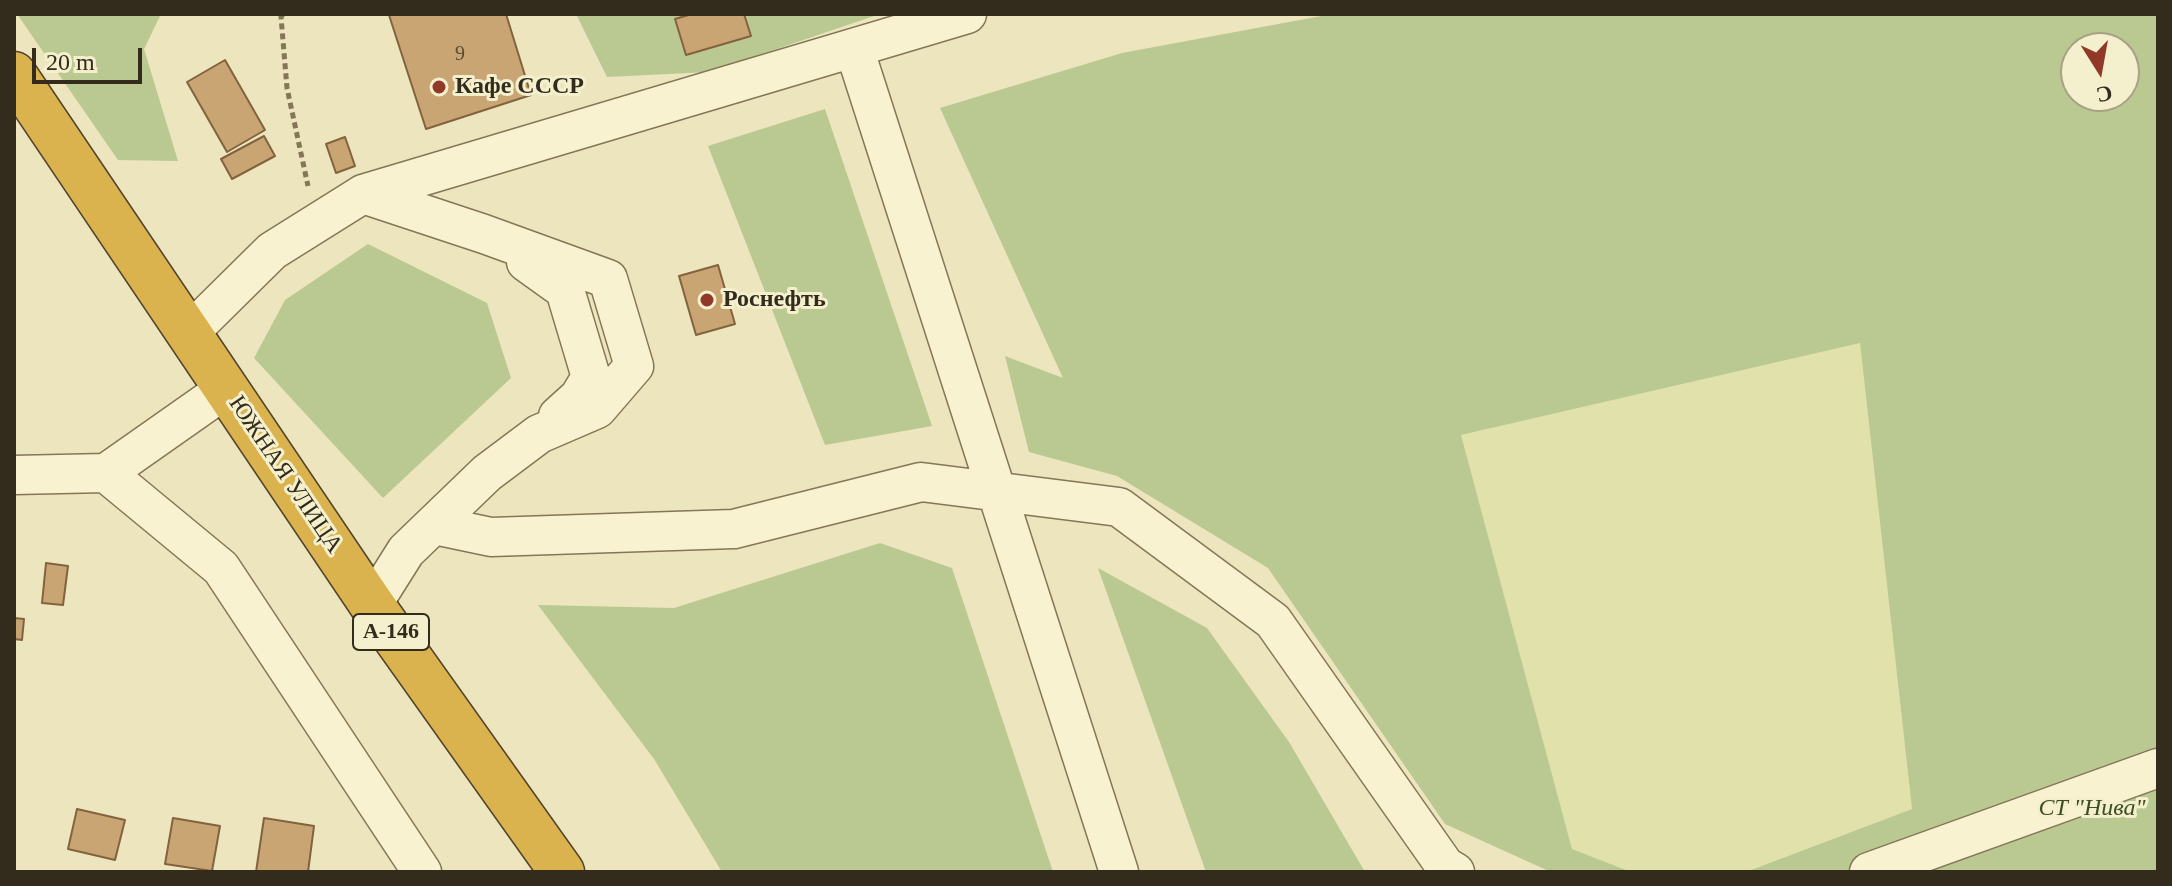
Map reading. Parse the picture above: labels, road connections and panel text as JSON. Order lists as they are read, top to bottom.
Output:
{
  "streets": {
    "highway": ["ЮЖНАЯ УЛИЦА", "А-146"]
  },
  "parks": ["СТ \"Нива\""],
  "places": ["Кафе СССР", "Роснефть"],
  "house_numbers": ["9"],
  "scale_bar": "20 m",
  "north": "bottom"
}
